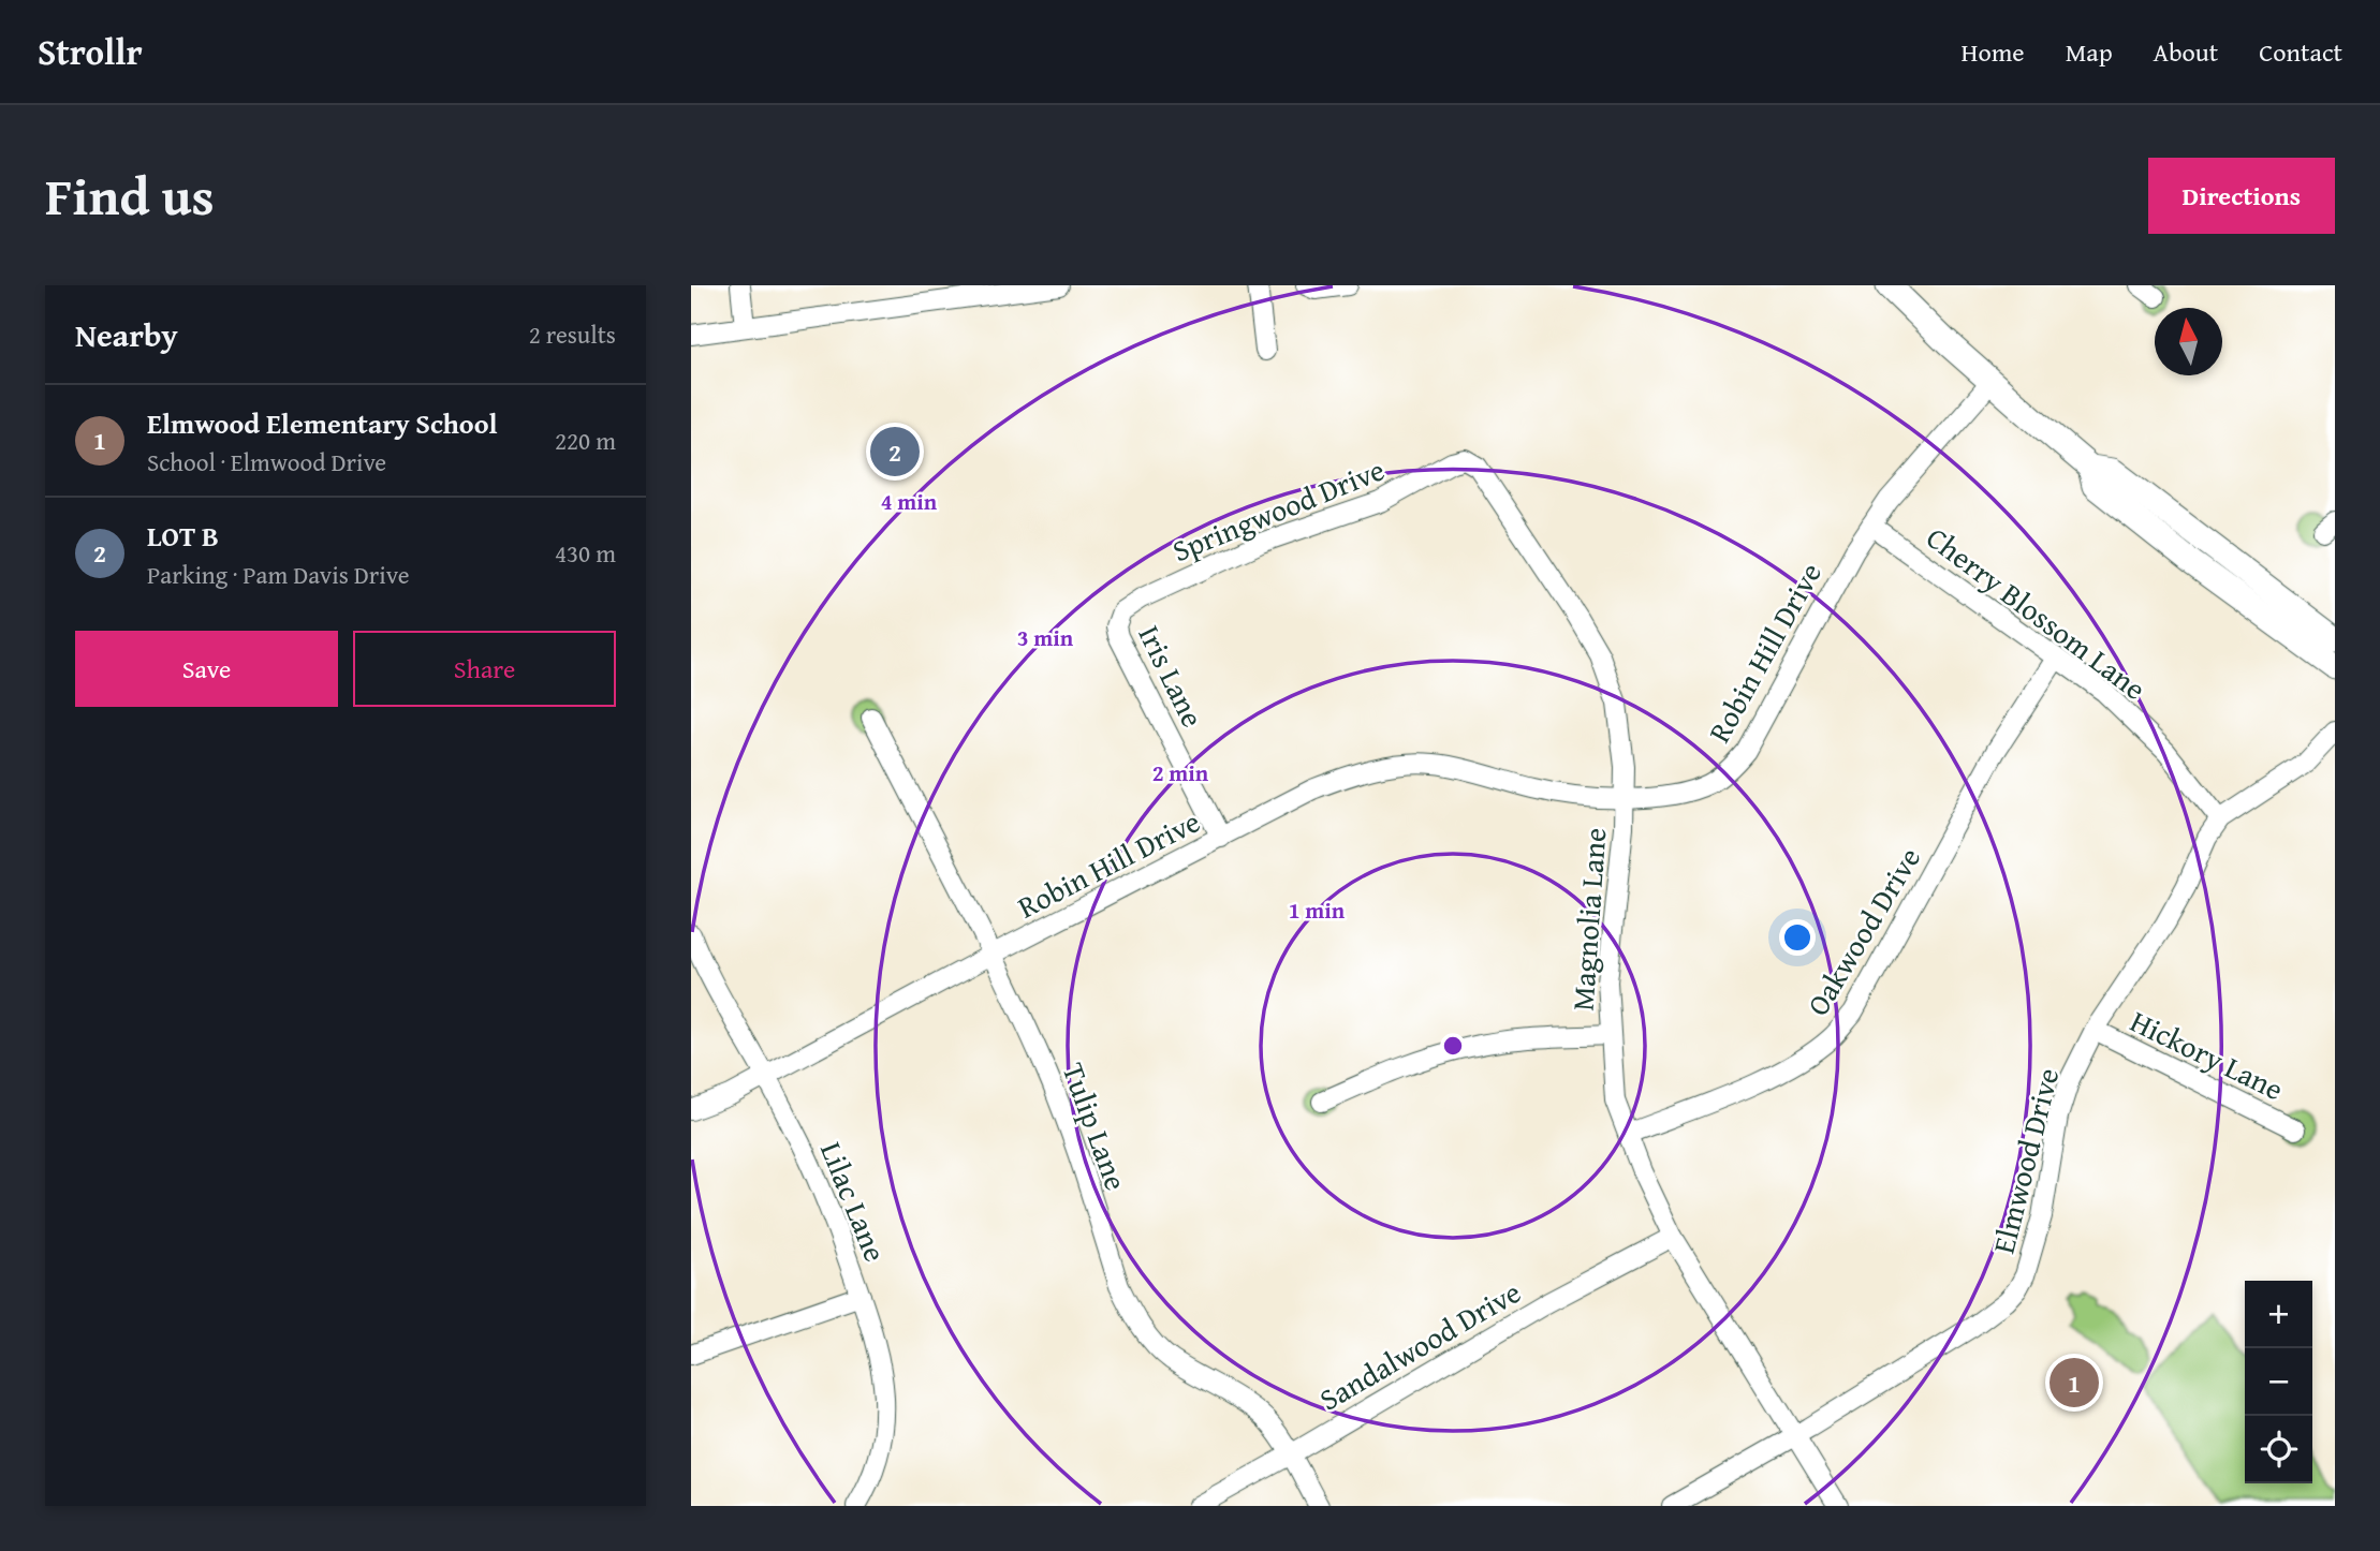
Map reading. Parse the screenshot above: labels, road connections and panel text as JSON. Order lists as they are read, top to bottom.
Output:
{
  "streets": {
    "street": [
      "Springwood Drive",
      "Cherry Blossom Lane",
      "Robin Hill Drive",
      "Iris Lane",
      "Magnolia Lane",
      "Oakwood Drive",
      "Hickory Lane",
      "Tulip Lane",
      "Elmwood Drive",
      "Lilac Lane",
      "Sandalwood Drive"
    ]
  },
  "crossings": [
    ["Springwood Drive", "Iris Lane"],
    ["Springwood Drive", "Magnolia Lane"],
    ["Cherry Blossom Lane", "Robin Hill Drive"],
    ["Cherry Blossom Lane", "Oakwood Drive"],
    ["Cherry Blossom Lane", "Elmwood Drive"],
    ["Robin Hill Drive", "Iris Lane"],
    ["Robin Hill Drive", "Magnolia Lane"],
    ["Robin Hill Drive", "Tulip Lane"],
    ["Robin Hill Drive", "Lilac Lane"],
    ["Magnolia Lane", "Oakwood Drive"],
    ["Magnolia Lane", "Elmwood Drive"],
    ["Magnolia Lane", "Sandalwood Drive"],
    ["Hickory Lane", "Elmwood Drive"],
    ["Tulip Lane", "Sandalwood Drive"]
  ],
  "north": "top",
  "page": {
    "header": "Strollr",
    "nav": [
      "Home",
      "Map",
      "About",
      "Contact"
    ],
    "title": "Find us",
    "buttons": [
      "Directions",
      ["Save", "Share"]
    ],
    "heading": ["Nearby", "2 results"],
    "list": [
      {
        "mark": "1",
        "name": "Elmwood Elementary School",
        "note": "School · Elmwood Drive",
        "value": "220 m"
      },
      {
        "mark": "2",
        "name": "LOT B",
        "note": "Parking · Pam Davis Drive",
        "value": "430 m"
      }
    ],
    "pins": ["2", "1"],
    "map_buttons": ["+", "−"]
  },
  "rings": [
    "4 min",
    "3 min",
    "2 min",
    "1 min"
  ]
}
